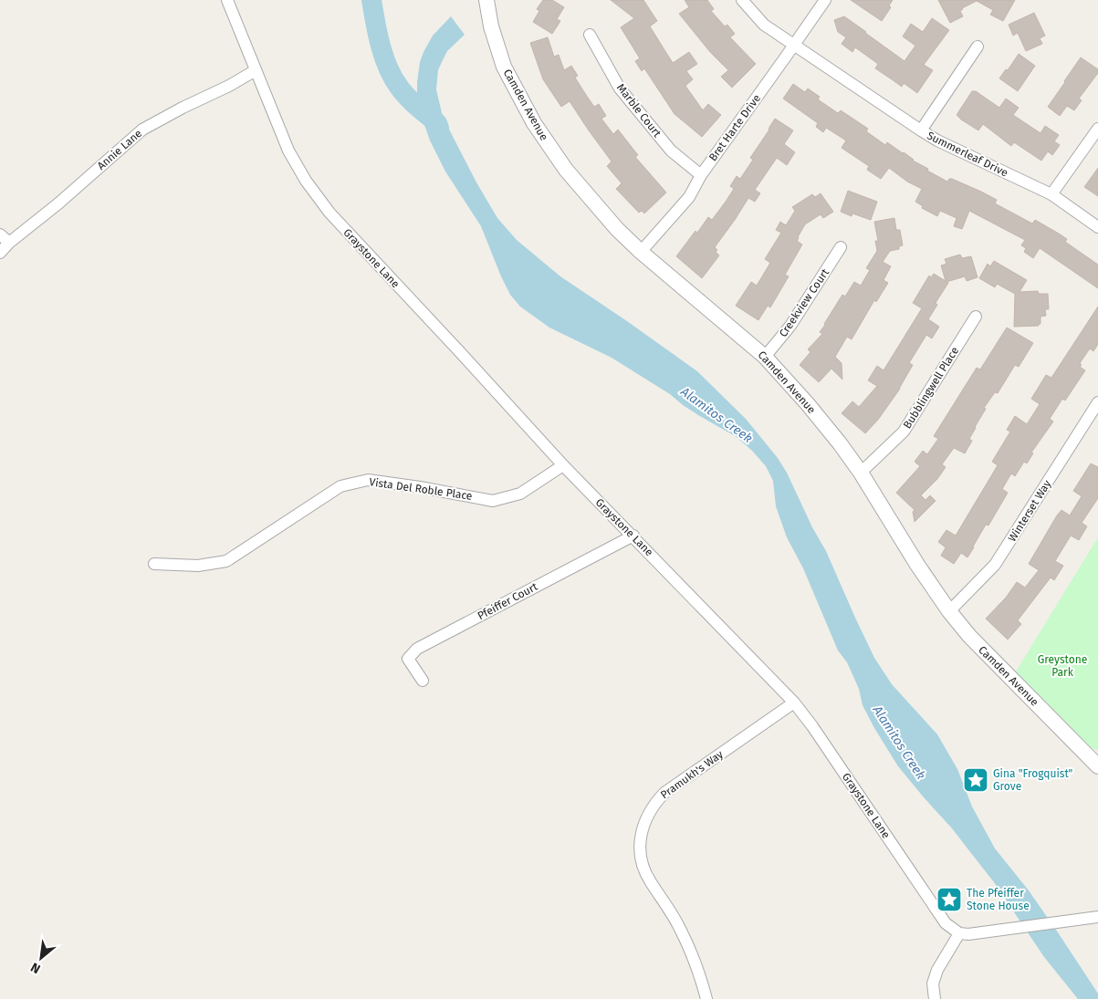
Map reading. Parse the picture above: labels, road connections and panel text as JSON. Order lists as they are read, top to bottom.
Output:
{
  "streets": {
    "street": [
      "Camden Avenue",
      "Marble Court",
      "Bret Harte Drive",
      "Annie Lane",
      "Summerleaf Drive",
      "Graystone Lane",
      "Creekview Court",
      "Bubblingwell Place",
      "Vista Del Roble Place",
      "Winterset Way",
      "Pfeiffer Court",
      "Pramukh's Way"
    ]
  },
  "crossings": [
    ["Camden Avenue", "Bret Harte Drive"],
    ["Camden Avenue", "Creekview Court"],
    ["Camden Avenue", "Bubblingwell Place"],
    ["Camden Avenue", "Winterset Way"],
    ["Marble Court", "Bret Harte Drive"],
    ["Bret Harte Drive", "Summerleaf Drive"],
    ["Annie Lane", "Graystone Lane"],
    ["Graystone Lane", "Vista Del Roble Place"],
    ["Graystone Lane", "Pfeiffer Court"],
    ["Graystone Lane", "Pramukh's Way"]
  ],
  "water": ["Alamitos Creek"],
  "parks": ["Greystone Park"],
  "places": {
    "place": ["Gina \"Frogquist\" Grove", "The Pfeiffer Stone House"]
  },
  "north": "bottom left"
}
